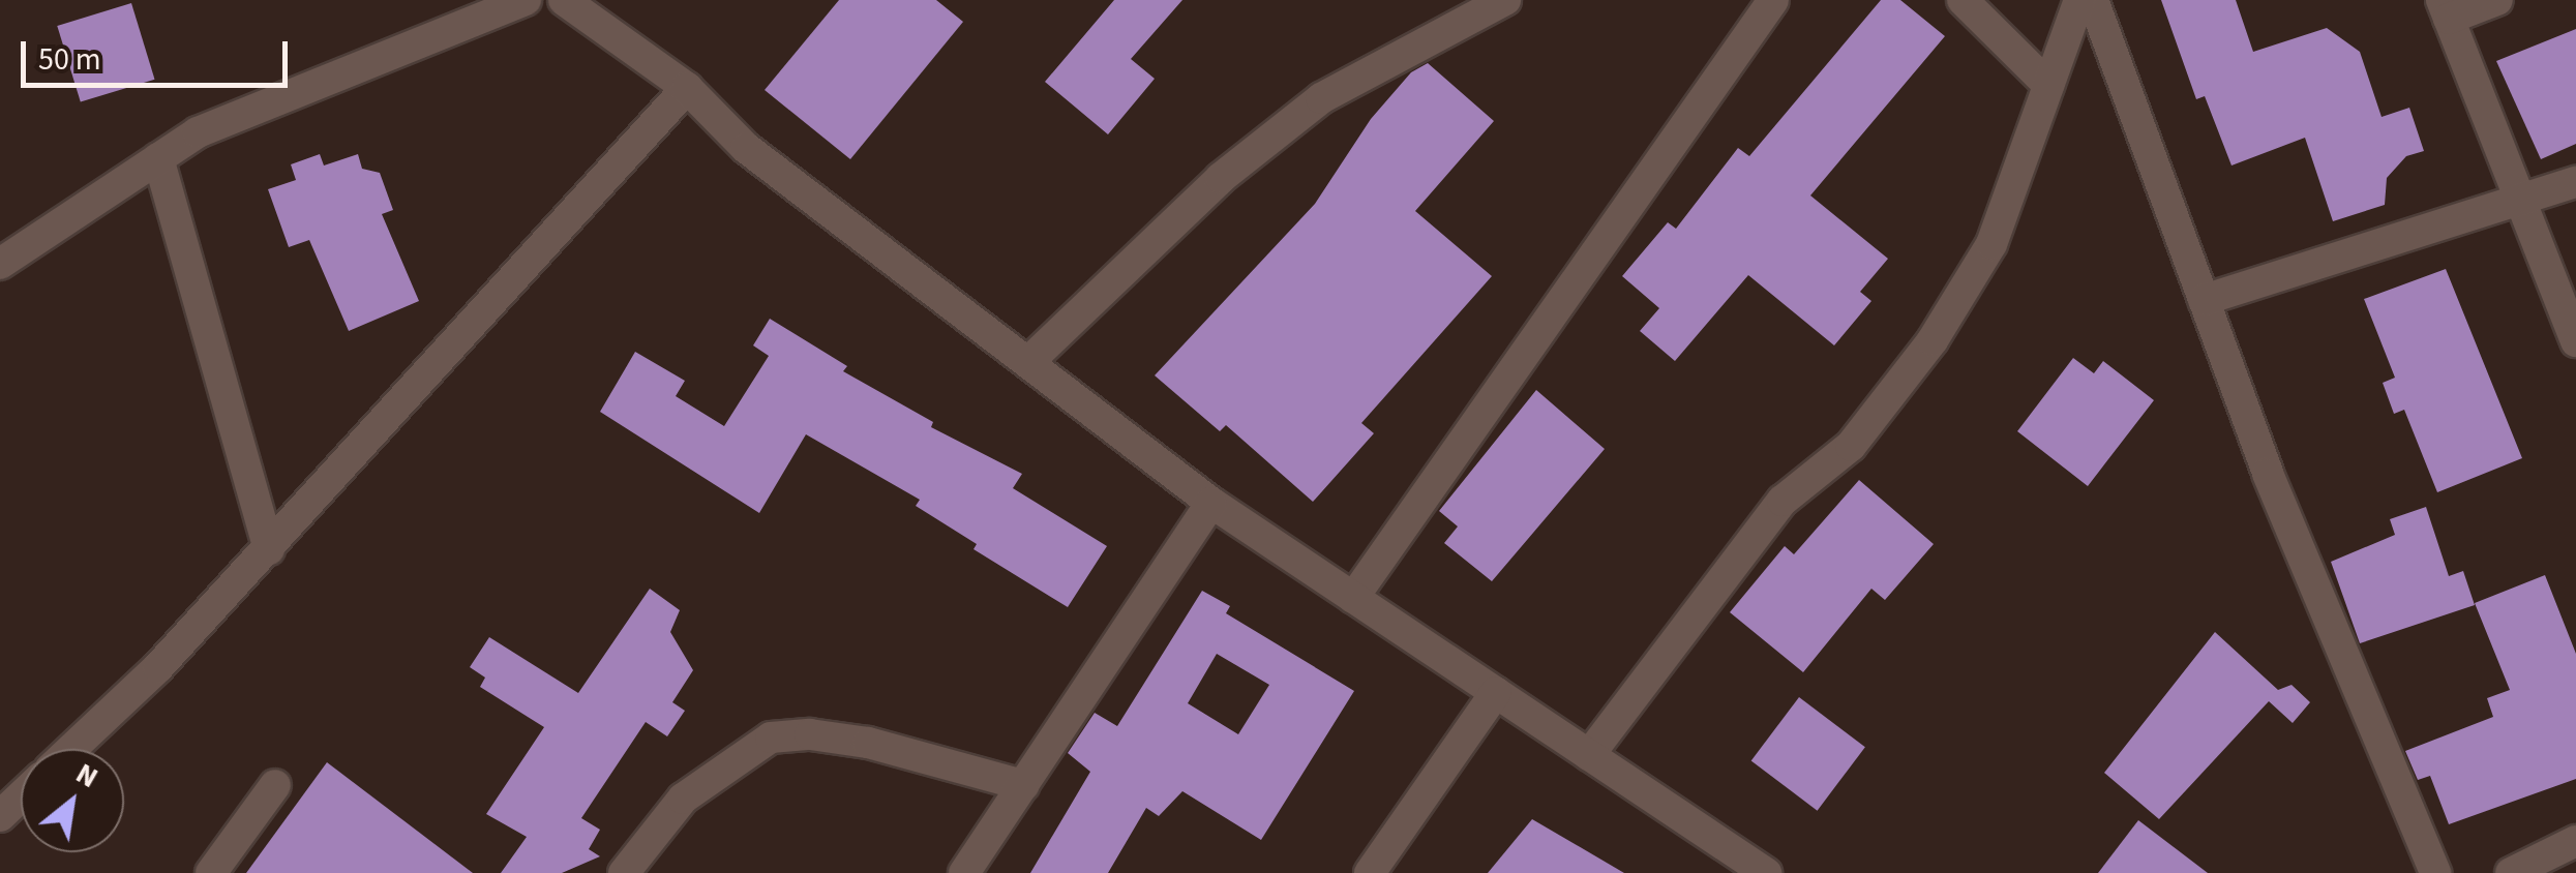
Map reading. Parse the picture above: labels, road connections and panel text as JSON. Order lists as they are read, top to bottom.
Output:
{
  "scale_bar": "50 m",
  "north": "top right"
}
